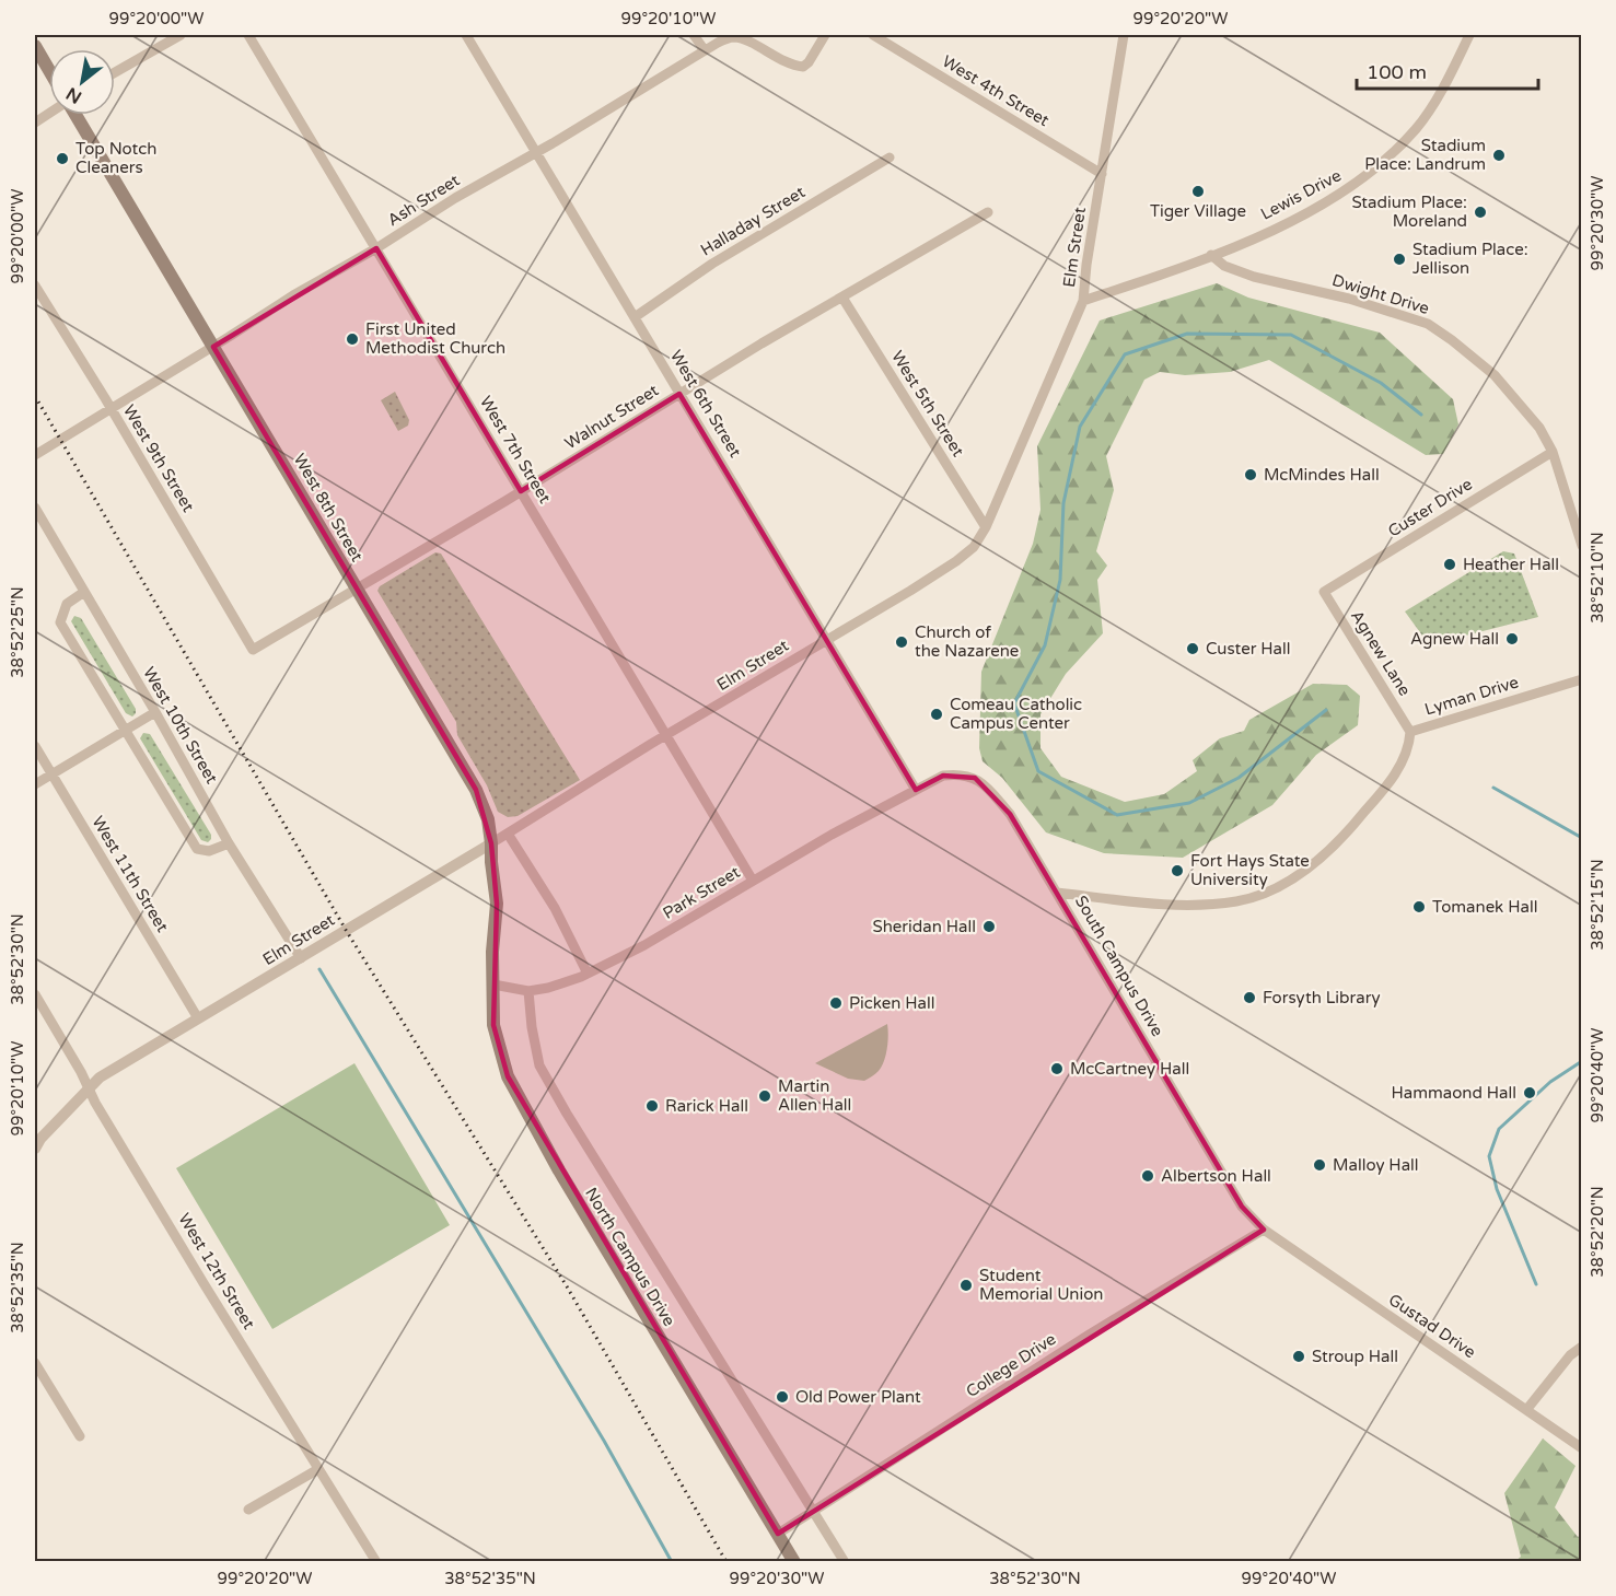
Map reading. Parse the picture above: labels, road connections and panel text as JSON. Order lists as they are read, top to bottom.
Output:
{
  "streets": {
    "main road": ["West 8th Street", "North Campus Drive"],
    "street": [
      "West 4th Street",
      "Lewis Drive",
      "Ash Street",
      "Halladay Street",
      "Elm Street",
      "Dwight Drive",
      "West 6th Street",
      "West 5th Street",
      "Walnut Street",
      "West 7th Street",
      "West 9th Street",
      "Custer Drive",
      "Agnew Lane",
      "Lyman Drive",
      "West 10th Street",
      "West 11th Street",
      "Park Street",
      "South Campus Drive",
      "West 12th Street",
      "Gustad Drive",
      "College Drive"
    ]
  },
  "crossings": [
    ["West 4th Street", "Elm Street"],
    ["Lewis Drive", "Elm Street"],
    ["Lewis Drive", "Dwight Drive"],
    ["Ash Street", "West 6th Street"],
    ["Ash Street", "West 7th Street"],
    ["Ash Street", "West 9th Street"],
    ["Ash Street", "West 8th Street"],
    ["Halladay Street", "West 6th Street"],
    ["Elm Street", "West 6th Street"],
    ["Elm Street", "West 5th Street"],
    ["Elm Street", "West 7th Street"],
    ["Elm Street", "West 8th Street"],
    ["Elm Street", "West 10th Street"],
    ["Elm Street", "West 11th Street"],
    ["Elm Street", "West 12th Street"],
    ["Dwight Drive", "Custer Drive"],
    ["West 6th Street", "Walnut Street"],
    ["West 6th Street", "Park Street"],
    ["West 6th Street", "South Campus Drive"],
    ["West 5th Street", "Walnut Street"],
    ["Walnut Street", "West 7th Street"],
    ["Walnut Street", "West 9th Street"],
    ["Walnut Street", "West 8th Street"],
    ["West 7th Street", "Park Street"],
    ["West 8th Street", "North Campus Drive"],
    ["Custer Drive", "Agnew Lane"],
    ["Agnew Lane", "Lyman Drive"],
    ["Lyman Drive", "South Campus Drive"],
    ["Park Street", "South Campus Drive"],
    ["Park Street", "North Campus Drive"],
    ["South Campus Drive", "Gustad Drive"],
    ["South Campus Drive", "College Drive"],
    ["North Campus Drive", "College Drive"],
    ["Gustad Drive", "College Drive"]
  ],
  "places": [
    "Stadium Place: Landrum",
    "Top Notch Cleaners",
    "Tiger Village",
    "Stadium Place: Moreland",
    "Stadium Place: Jellison",
    "First United Methodist Church",
    "McMindes Hall",
    "Heather Hall",
    "Agnew Hall",
    "Church of the Nazarene",
    "Custer Hall",
    "Comeau Catholic Campus Center",
    "Fort Hays State University",
    "Tomanek Hall",
    "Sheridan Hall",
    "Forsyth Library",
    "Picken Hall",
    "McCartney Hall",
    "Hammaond Hall",
    "Martin Allen Hall",
    "Rarick Hall",
    "Malloy Hall",
    "Albertson Hall",
    "Student Memorial Union",
    "Stroup Hall",
    "Old Power Plant"
  ],
  "scale_bar": "100 m",
  "north": "bottom left",
  "coordinates": [
    "99°20'00\"W",
    "99°20'10\"W",
    "99°20'20\"W",
    "99°20'30\"W",
    "38°52'10\"N",
    "38°52'25\"N",
    "38°52'15\"N",
    "38°52'30\"N",
    "99°20'40\"W",
    "38°52'20\"N",
    "38°52'35\"N"
  ]
}
